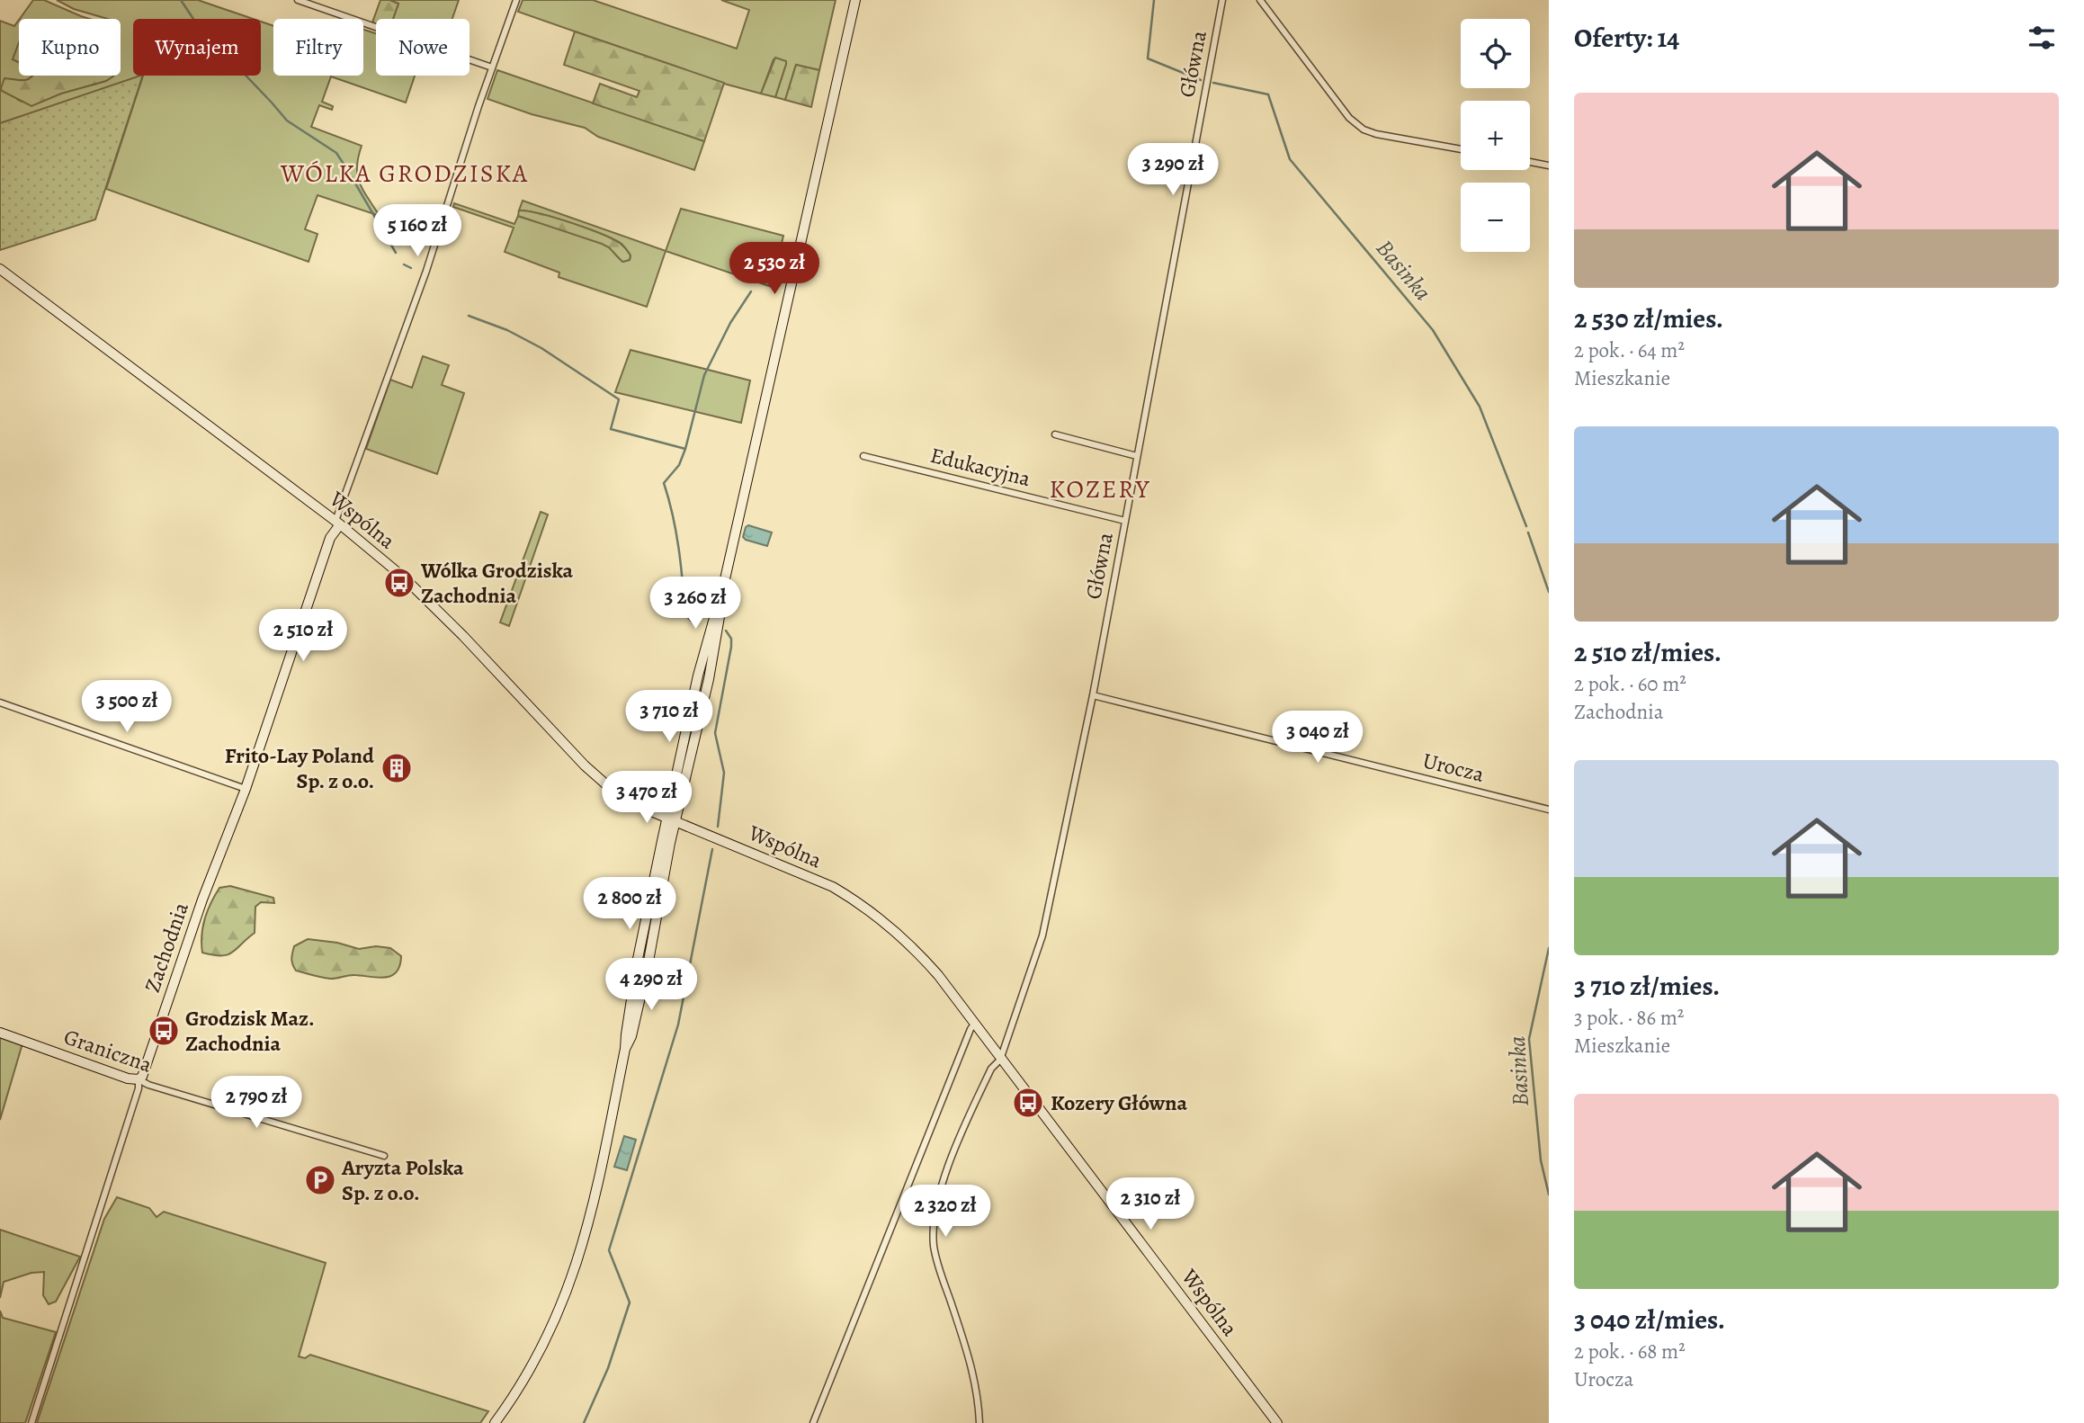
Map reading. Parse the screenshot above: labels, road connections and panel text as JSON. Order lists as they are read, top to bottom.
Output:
{
  "streets": {
    "street": [
      "Główna",
      "Edukacyjna",
      "Wspólna",
      "Urocza",
      "Zachodnia",
      "Graniczna"
    ]
  },
  "crossings": [
    ["Główna", "Edukacyjna"],
    ["Główna", "Wspólna"],
    ["Główna", "Urocza"],
    ["Wspólna", "Zachodnia"],
    ["Zachodnia", "Graniczna"]
  ],
  "districts": ["WÓLKA GRODZISKA", "KOZERY"],
  "water": ["Basinka"],
  "places": {
    "bus stop": ["Wólka Grodziska Zachodnia", "Grodzisk Maz. Zachodnia", "Kozery Główna"],
    "building": ["Frito-Lay Poland Sp. z o.o."],
    "parking": ["Aryzta Polska Sp. z o.o."]
  },
  "page": {
    "heading": "Oferty: 14",
    "map_buttons": ["+", "−"],
    "chip": [
      "Kupno",
      "Wynajem",
      "Filtry",
      "Nowe"
    ],
    "list": [
      {
        "name": "2 530 zł/mies.",
        "note": "2 pok. · 64 m² · Mieszkanie"
      },
      {
        "name": "2 510 zł/mies.",
        "note": "2 pok. · 60 m² · Zachodnia"
      },
      {
        "name": "3 710 zł/mies.",
        "note": "3 pok. · 86 m² · Mieszkanie"
      },
      {
        "name": "3 040 zł/mies.",
        "note": "2 pok. · 68 m² · Urocza"
      }
    ],
    "price": [
      "3 290 zł",
      "5 160 zł",
      "2 530 zł",
      "3 260 zł",
      "2 510 zł",
      "3 500 zł",
      "3 710 zł",
      "3 040 zł",
      "3 470 zł",
      "2 800 zł",
      "4 290 zł",
      "2 790 zł",
      "2 310 zł",
      "2 320 zł"
    ]
  }
}
